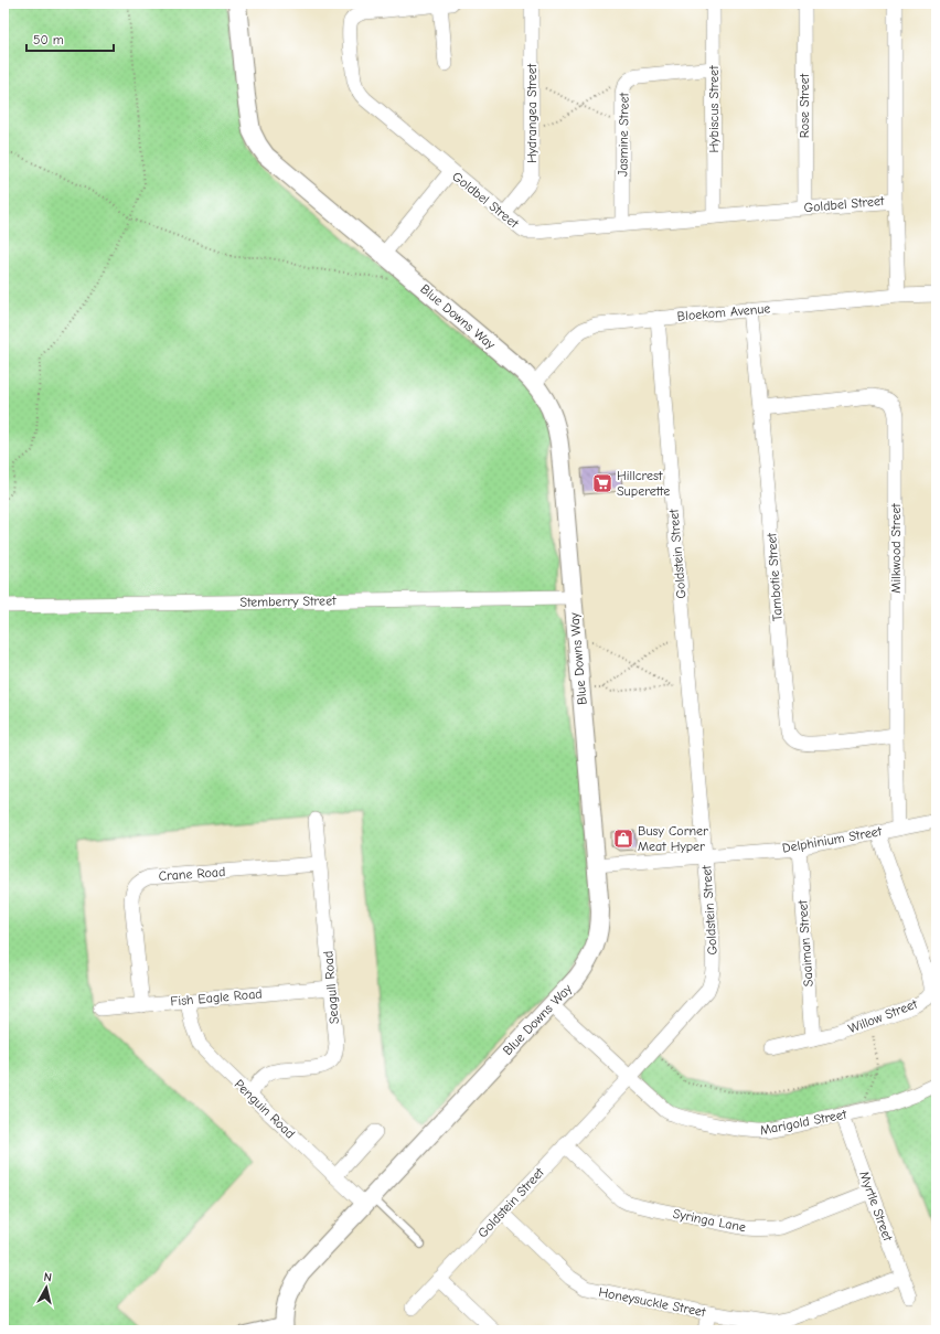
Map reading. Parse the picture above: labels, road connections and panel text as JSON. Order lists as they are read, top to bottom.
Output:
{
  "streets": {
    "street": [
      "Rose Street",
      "Hybiscus Street",
      "Hydrangea Street",
      "Jasmine Street",
      "Goldbel Street",
      "Bloekom Avenue",
      "Blue Downs Way",
      "Milkwood Street",
      "Goldstein Street",
      "Tambotie Street",
      "Stemberry Street",
      "Delphinium Street",
      "Crane Road",
      "Saaiman Street",
      "Seagull Road",
      "Fish Eagle Road",
      "Willow Street",
      "Penguin Road",
      "Marigold Street",
      "Myrtle Street",
      "Syringa Lane",
      "Honeysuckle Street"
    ]
  },
  "crossings": [
    ["Rose Street", "Goldbel Street"],
    ["Hybiscus Street", "Jasmine Street"],
    ["Hybiscus Street", "Goldbel Street"],
    ["Hydrangea Street", "Goldbel Street"],
    ["Jasmine Street", "Goldbel Street"],
    ["Goldbel Street", "Bloekom Avenue"],
    ["Bloekom Avenue", "Blue Downs Way"],
    ["Bloekom Avenue", "Goldstein Street"],
    ["Bloekom Avenue", "Tambotie Street"],
    ["Blue Downs Way", "Stemberry Street"],
    ["Blue Downs Way", "Delphinium Street"],
    ["Blue Downs Way", "Penguin Road"],
    ["Blue Downs Way", "Marigold Street"],
    ["Milkwood Street", "Tambotie Street"],
    ["Milkwood Street", "Delphinium Street"],
    ["Goldstein Street", "Delphinium Street"],
    ["Goldstein Street", "Marigold Street"],
    ["Goldstein Street", "Syringa Lane"],
    ["Goldstein Street", "Honeysuckle Street"],
    ["Delphinium Street", "Saaiman Street"],
    ["Delphinium Street", "Willow Street"],
    ["Crane Road", "Seagull Road"],
    ["Crane Road", "Fish Eagle Road"],
    ["Saaiman Street", "Willow Street"],
    ["Seagull Road", "Fish Eagle Road"],
    ["Seagull Road", "Penguin Road"],
    ["Fish Eagle Road", "Penguin Road"],
    ["Marigold Street", "Myrtle Street"],
    ["Myrtle Street", "Syringa Lane"],
    ["Myrtle Street", "Honeysuckle Street"]
  ],
  "places": {
    "supermarket": ["Hillcrest Superette"],
    "shop": ["Busy Corner Meat Hyper"]
  },
  "scale_bar": "50 m",
  "north": "top"
}
